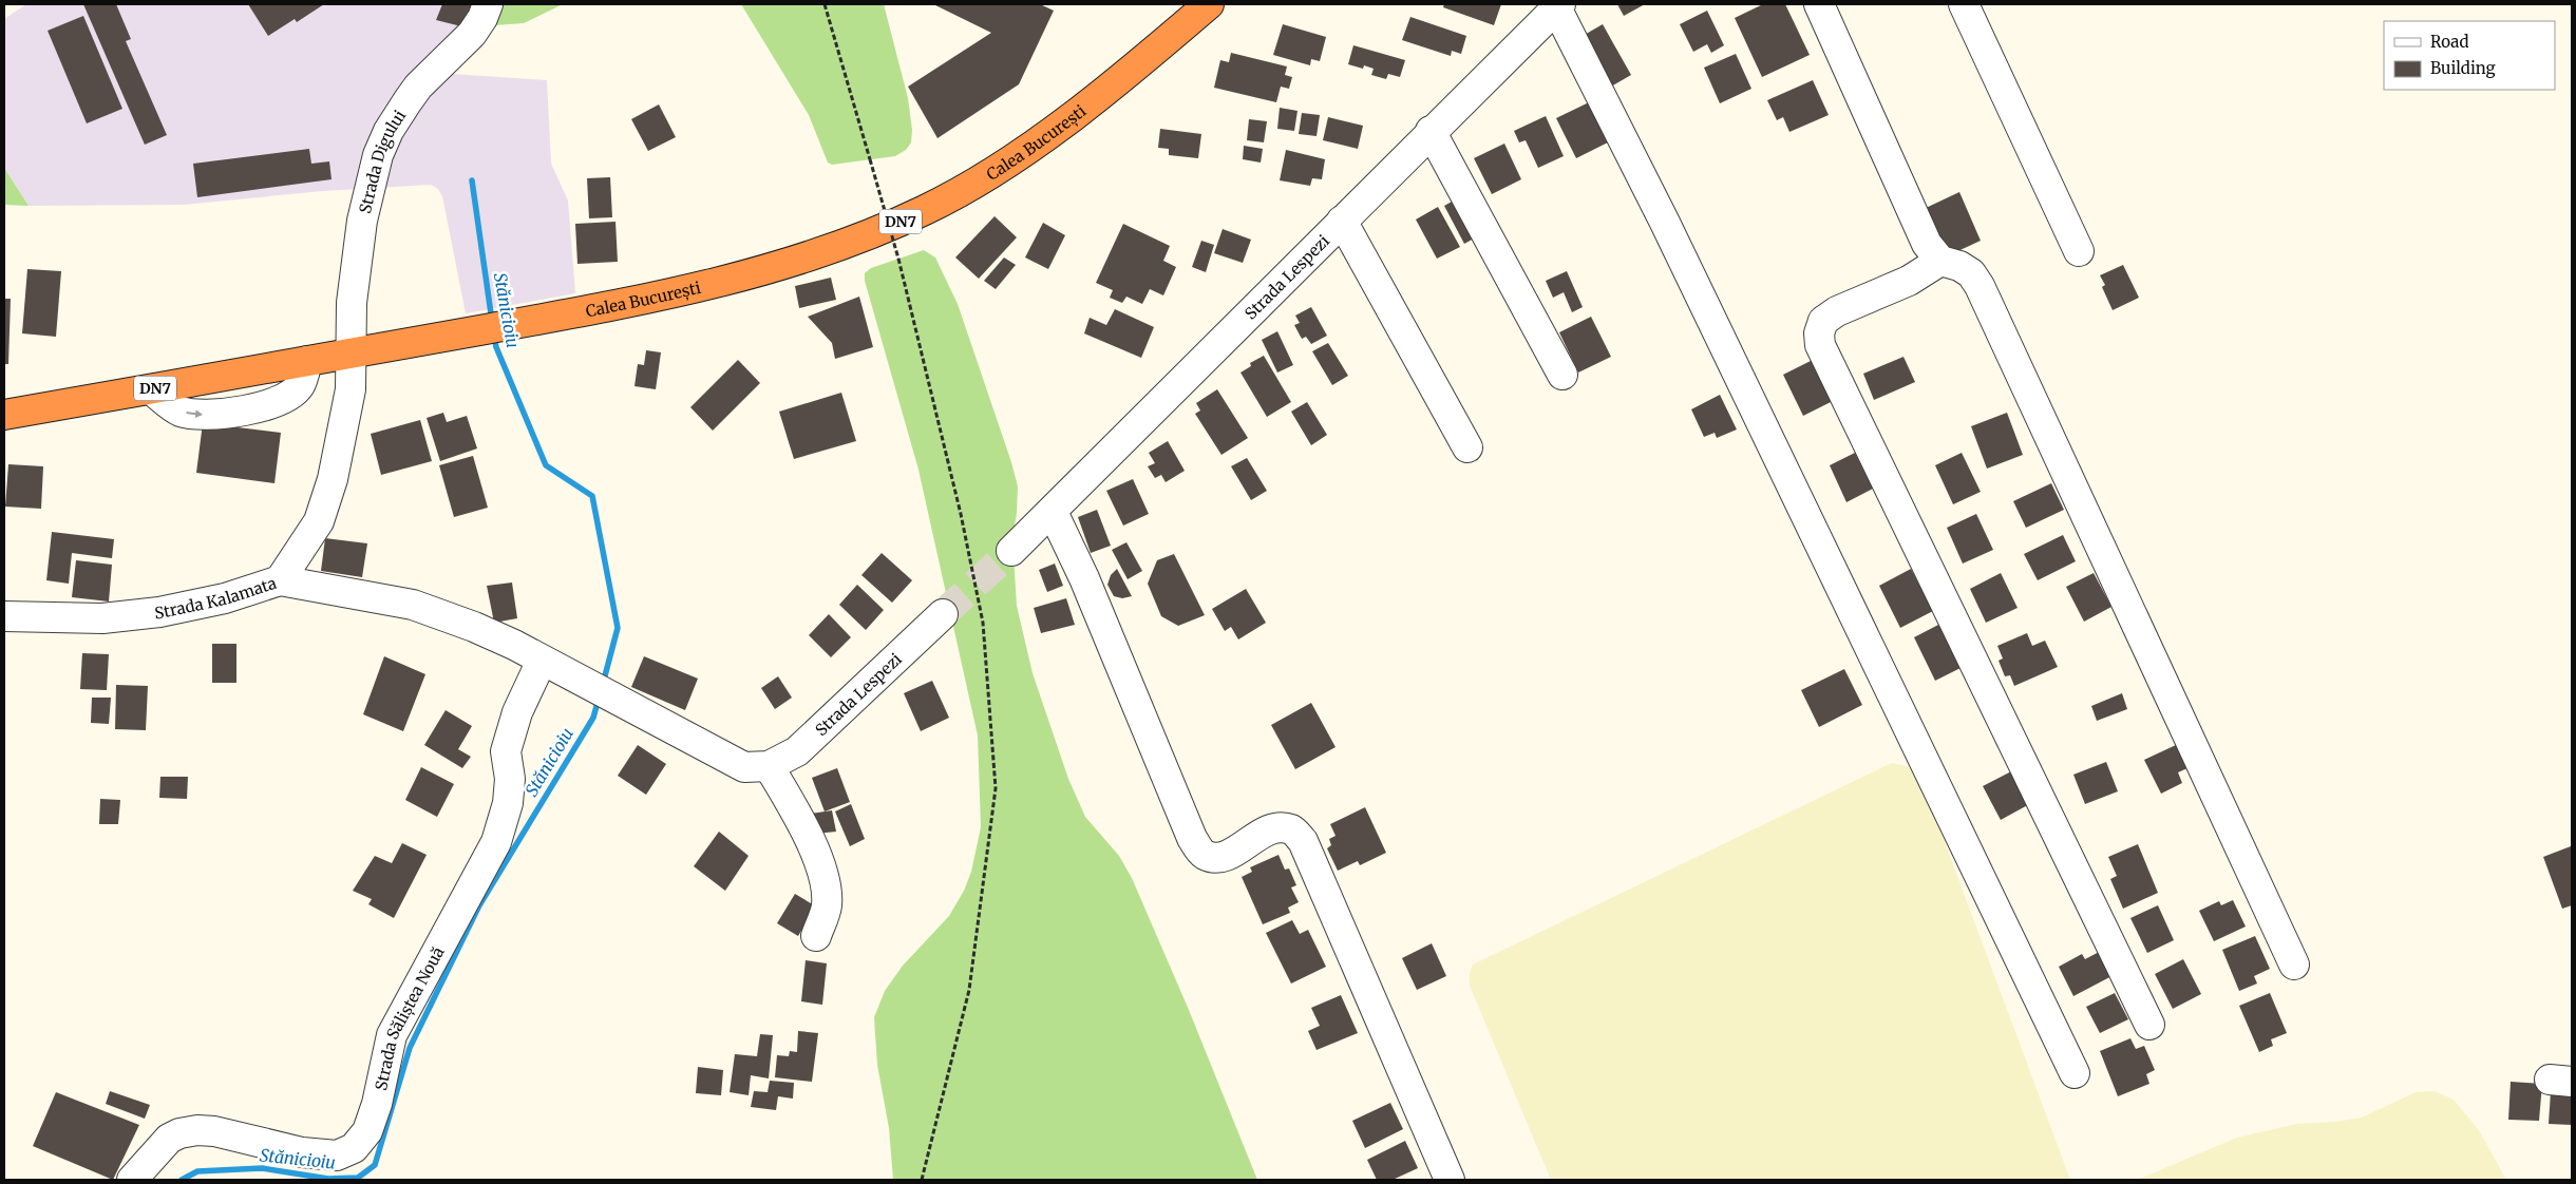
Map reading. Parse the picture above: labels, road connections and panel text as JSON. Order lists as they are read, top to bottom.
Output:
{
  "streets": {
    "highway": ["Calea București", "DN7"],
    "street": [
      "Strada Digului",
      "Strada Lespezi",
      "Strada Kalamata",
      "Strada Săliștea Nouă"
    ]
  },
  "crossings": [
    ["Calea București", "Strada Digului"],
    ["Calea București", "Strada Kalamata"],
    ["Strada Digului", "Strada Kalamata"]
  ],
  "water": ["Stănicioiu"],
  "legend": ["Road", "Building"]
}
